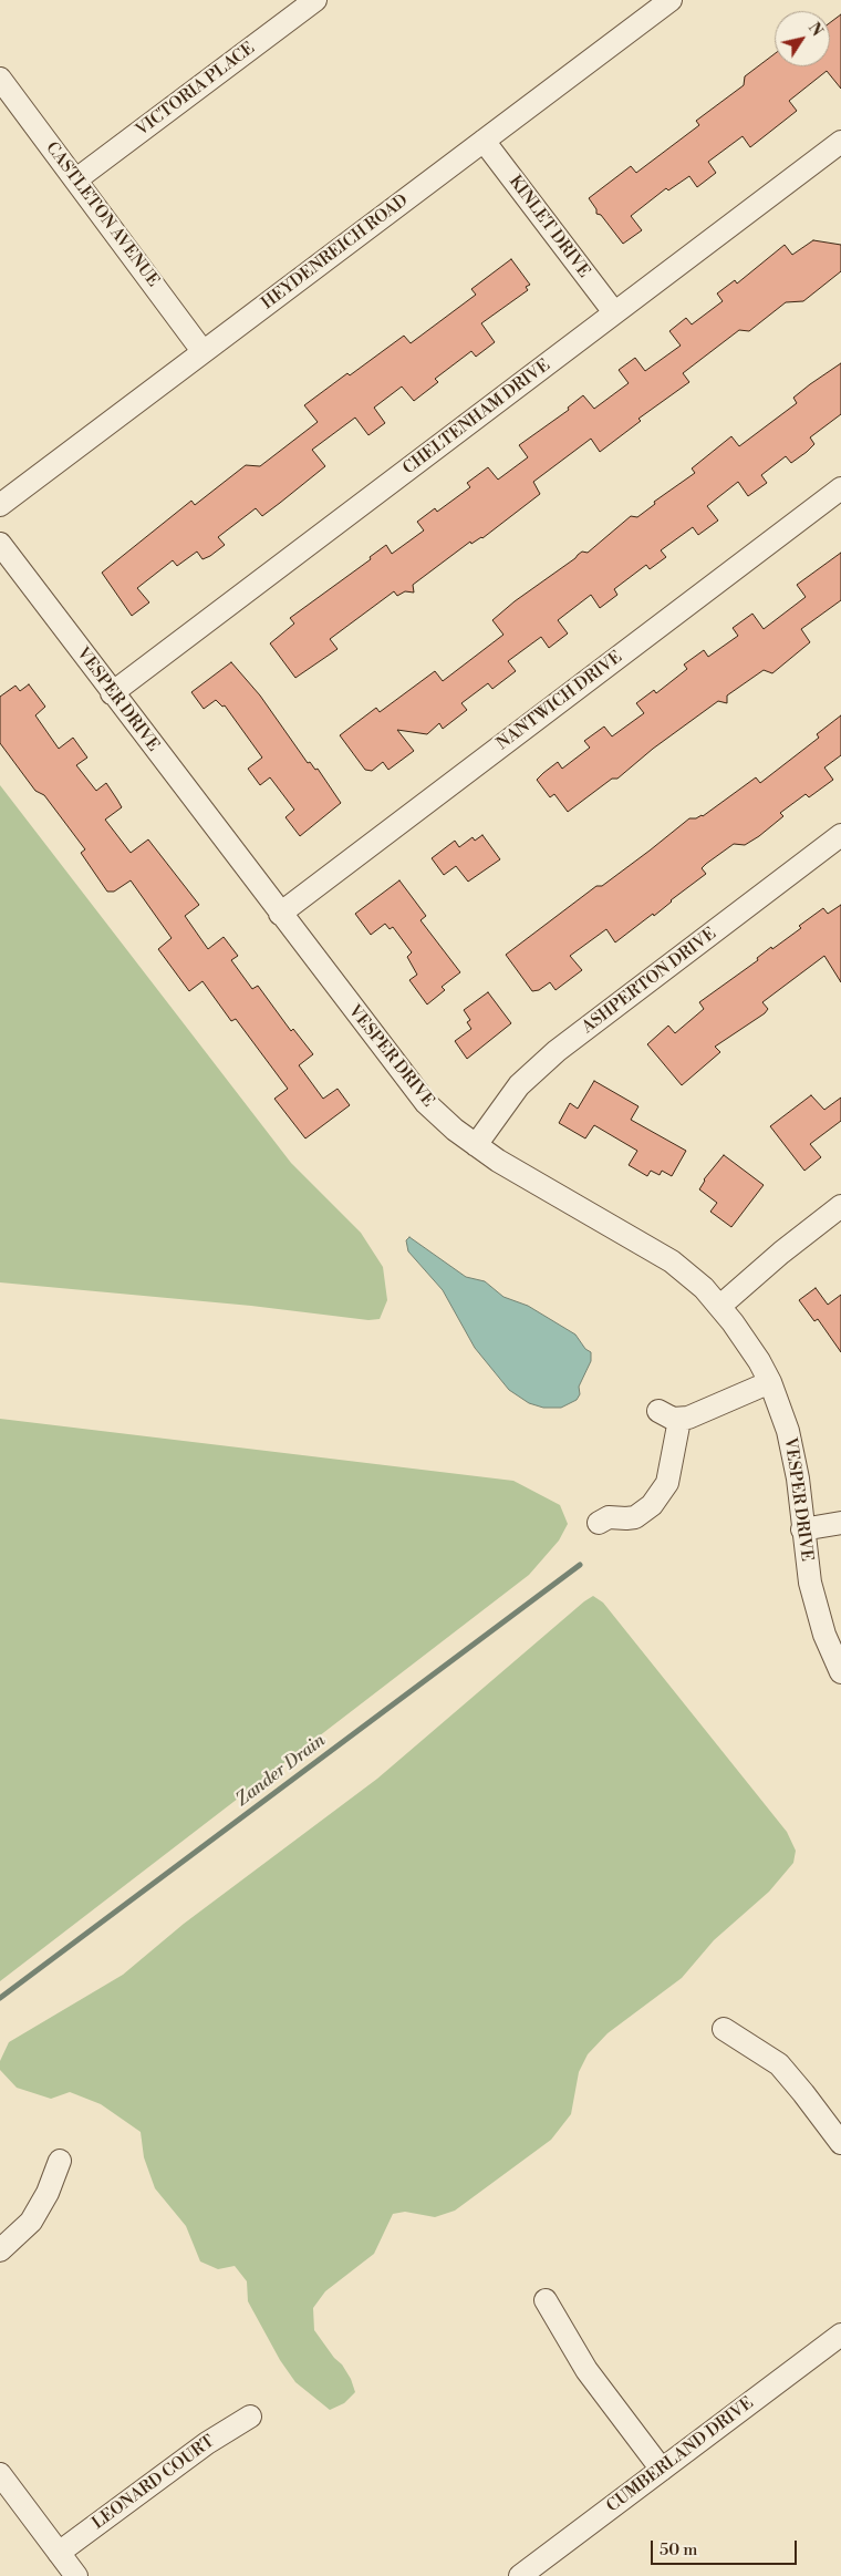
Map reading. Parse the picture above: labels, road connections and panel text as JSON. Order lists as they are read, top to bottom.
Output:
{
  "streets": {
    "street": [
      "VICTORIA PLACE",
      "CASTLETON AVENUE",
      "KINLET DRIVE",
      "HEYDENREICH ROAD",
      "CHELTENHAM DRIVE",
      "VESPER DRIVE",
      "NANTWICH DRIVE",
      "ASHPERTON DRIVE",
      "CUMBERLAND DRIVE",
      "LEONARD COURT"
    ]
  },
  "crossings": [
    ["VICTORIA PLACE", "CASTLETON AVENUE"],
    ["CASTLETON AVENUE", "HEYDENREICH ROAD"],
    ["KINLET DRIVE", "HEYDENREICH ROAD"],
    ["KINLET DRIVE", "CHELTENHAM DRIVE"],
    ["CHELTENHAM DRIVE", "VESPER DRIVE"],
    ["VESPER DRIVE", "NANTWICH DRIVE"],
    ["VESPER DRIVE", "ASHPERTON DRIVE"]
  ],
  "water": ["Zander Drain"],
  "scale_bar": "50 m",
  "north": "top right"
}
